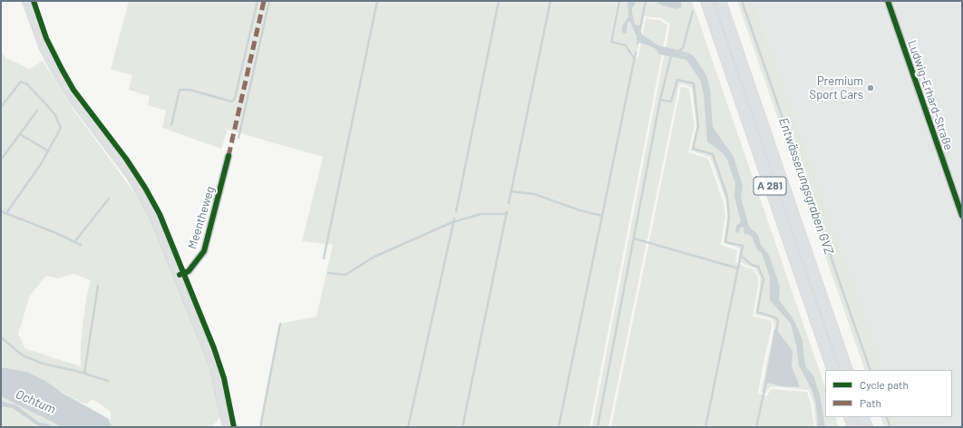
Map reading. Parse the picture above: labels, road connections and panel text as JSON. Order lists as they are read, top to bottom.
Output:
{
  "streets": {
    "highway": ["A 281"],
    "street": ["Ludwig-Erhard-Straße", "Meentheweg"]
  },
  "water": ["Entwässerungsgraben GVZ", "Ochtum"],
  "places": ["Premium Sport Cars"],
  "legend": ["Cycle path", "Path"]
}
